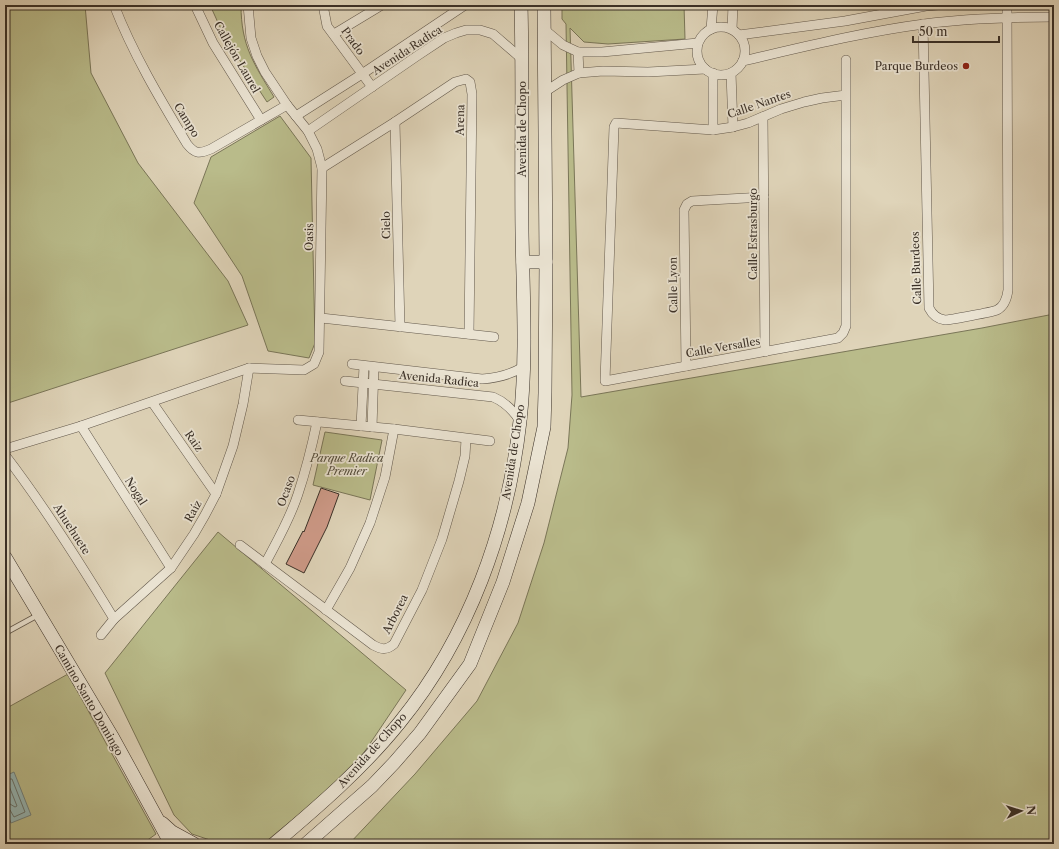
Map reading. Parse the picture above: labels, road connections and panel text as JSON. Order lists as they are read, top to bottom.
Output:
{
  "streets": {
    "street": [
      "Prado",
      "Avenida Radica",
      "Callejón Laurel",
      "Calle Nantes",
      "Campo",
      "Arena",
      "Avenida de Chopo",
      "Cielo",
      "Calle Estrasburgo",
      "Oasis",
      "Calle Burdeos",
      "Calle Lyon",
      "Calle Versalles",
      "Raiz",
      "Nogal",
      "Ocaso",
      "Raíz",
      "Ahuehuete",
      "Arborea",
      "Camino Santo Domingo"
    ]
  },
  "crossings": [
    ["Prado", "Avenida Radica"],
    ["Avenida Radica", "Avenida de Chopo"],
    ["Avenida Radica", "Oasis"],
    ["Callejón Laurel", "Campo"],
    ["Calle Nantes", "Calle Estrasburgo"],
    ["Calle Nantes", "Calle Versalles"],
    ["Campo", "Oasis"],
    ["Arena", "Cielo"],
    ["Arena", "Oasis"],
    ["Calle Estrasburgo", "Calle Lyon"],
    ["Calle Estrasburgo", "Calle Versalles"],
    ["Oasis", "Raíz"],
    ["Calle Lyon", "Calle Versalles"],
    ["Raiz", "Raíz"],
    ["Nogal", "Raíz"],
    ["Ocaso", "Arborea"],
    ["Raíz", "Ahuehuete"]
  ],
  "parks": ["Parque Radica Premier"],
  "places": ["Parque Burdeos"],
  "scale_bar": "50 m",
  "north": "right"
}
